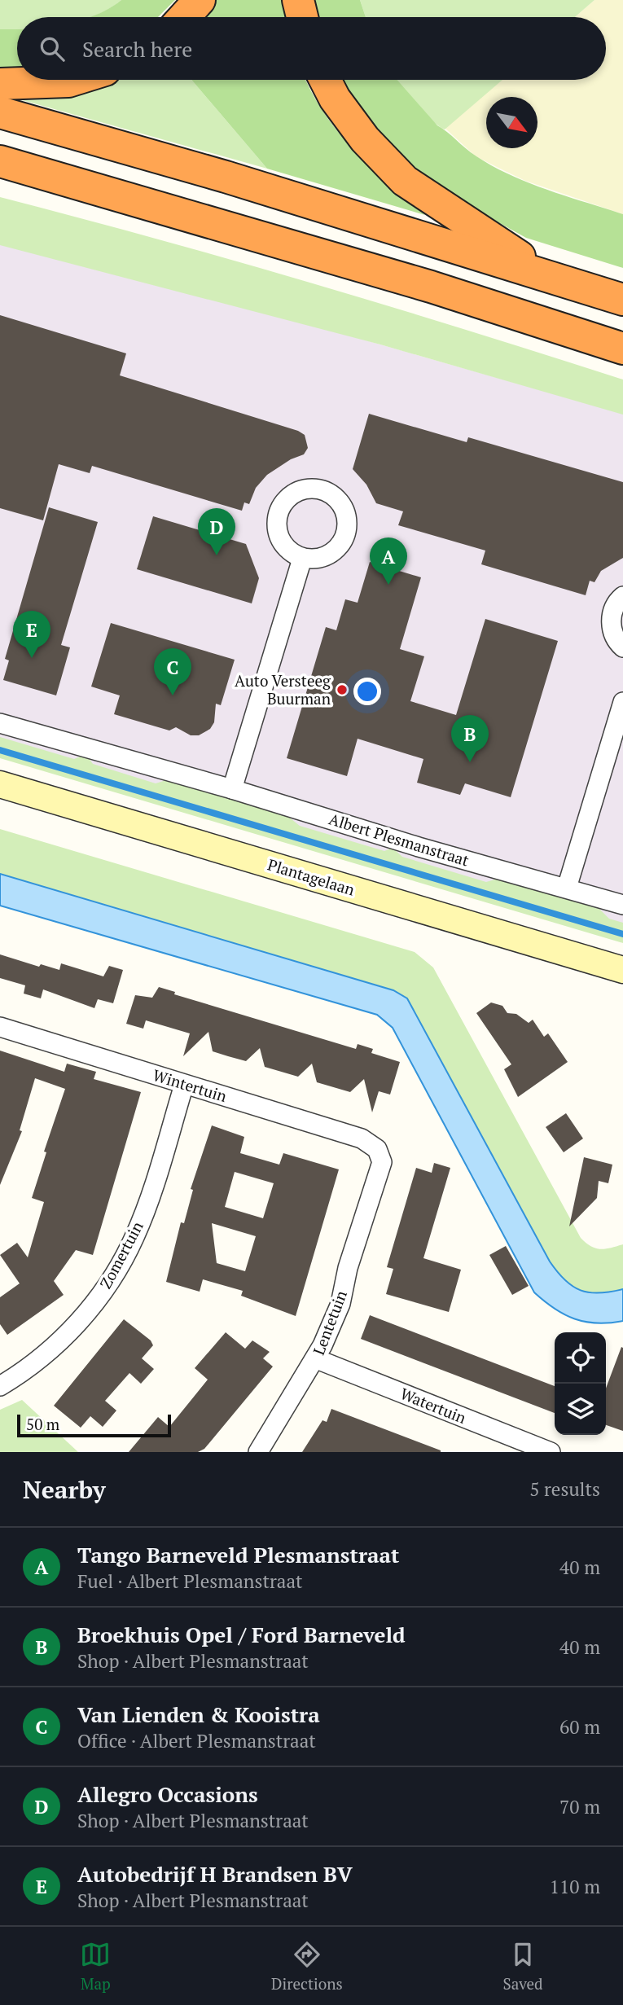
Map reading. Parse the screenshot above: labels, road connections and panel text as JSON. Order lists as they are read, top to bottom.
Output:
{
  "streets": {
    "main road": ["Plantagelaan"],
    "street": [
      "Albert Plesmanstraat",
      "Wintertuin",
      "Zomertuin",
      "Lentetuin",
      "Watertuin"
    ]
  },
  "crossings": [
    ["Wintertuin", "Zomertuin"],
    ["Wintertuin", "Lentetuin"],
    ["Lentetuin", "Watertuin"]
  ],
  "places": ["Auto Versteeg Buurman"],
  "scale_bar": "50 m",
  "north": "bottom right",
  "page": {
    "search": "Search here",
    "pins": [
      "D",
      "A",
      "E",
      "C",
      "B"
    ],
    "scale": "50 m",
    "heading": ["Nearby", "5 results"],
    "list": [
      {
        "mark": "A",
        "name": "Tango Barneveld Plesmanstraat",
        "note": "Fuel · Albert Plesmanstraat",
        "value": "40 m"
      },
      {
        "mark": "B",
        "name": "Broekhuis Opel / Ford Barneveld",
        "note": "Shop · Albert Plesmanstraat",
        "value": "40 m"
      },
      {
        "mark": "C",
        "name": "Van Lienden & Kooistra",
        "note": "Office · Albert Plesmanstraat",
        "value": "60 m"
      },
      {
        "mark": "D",
        "name": "Allegro Occasions",
        "note": "Shop · Albert Plesmanstraat",
        "value": "70 m"
      },
      {
        "mark": "E",
        "name": "Autobedrijf H Brandsen BV",
        "note": "Shop · Albert Plesmanstraat",
        "value": "110 m"
      }
    ],
    "nav": ["Map", "Directions", "Saved"]
  }
}
